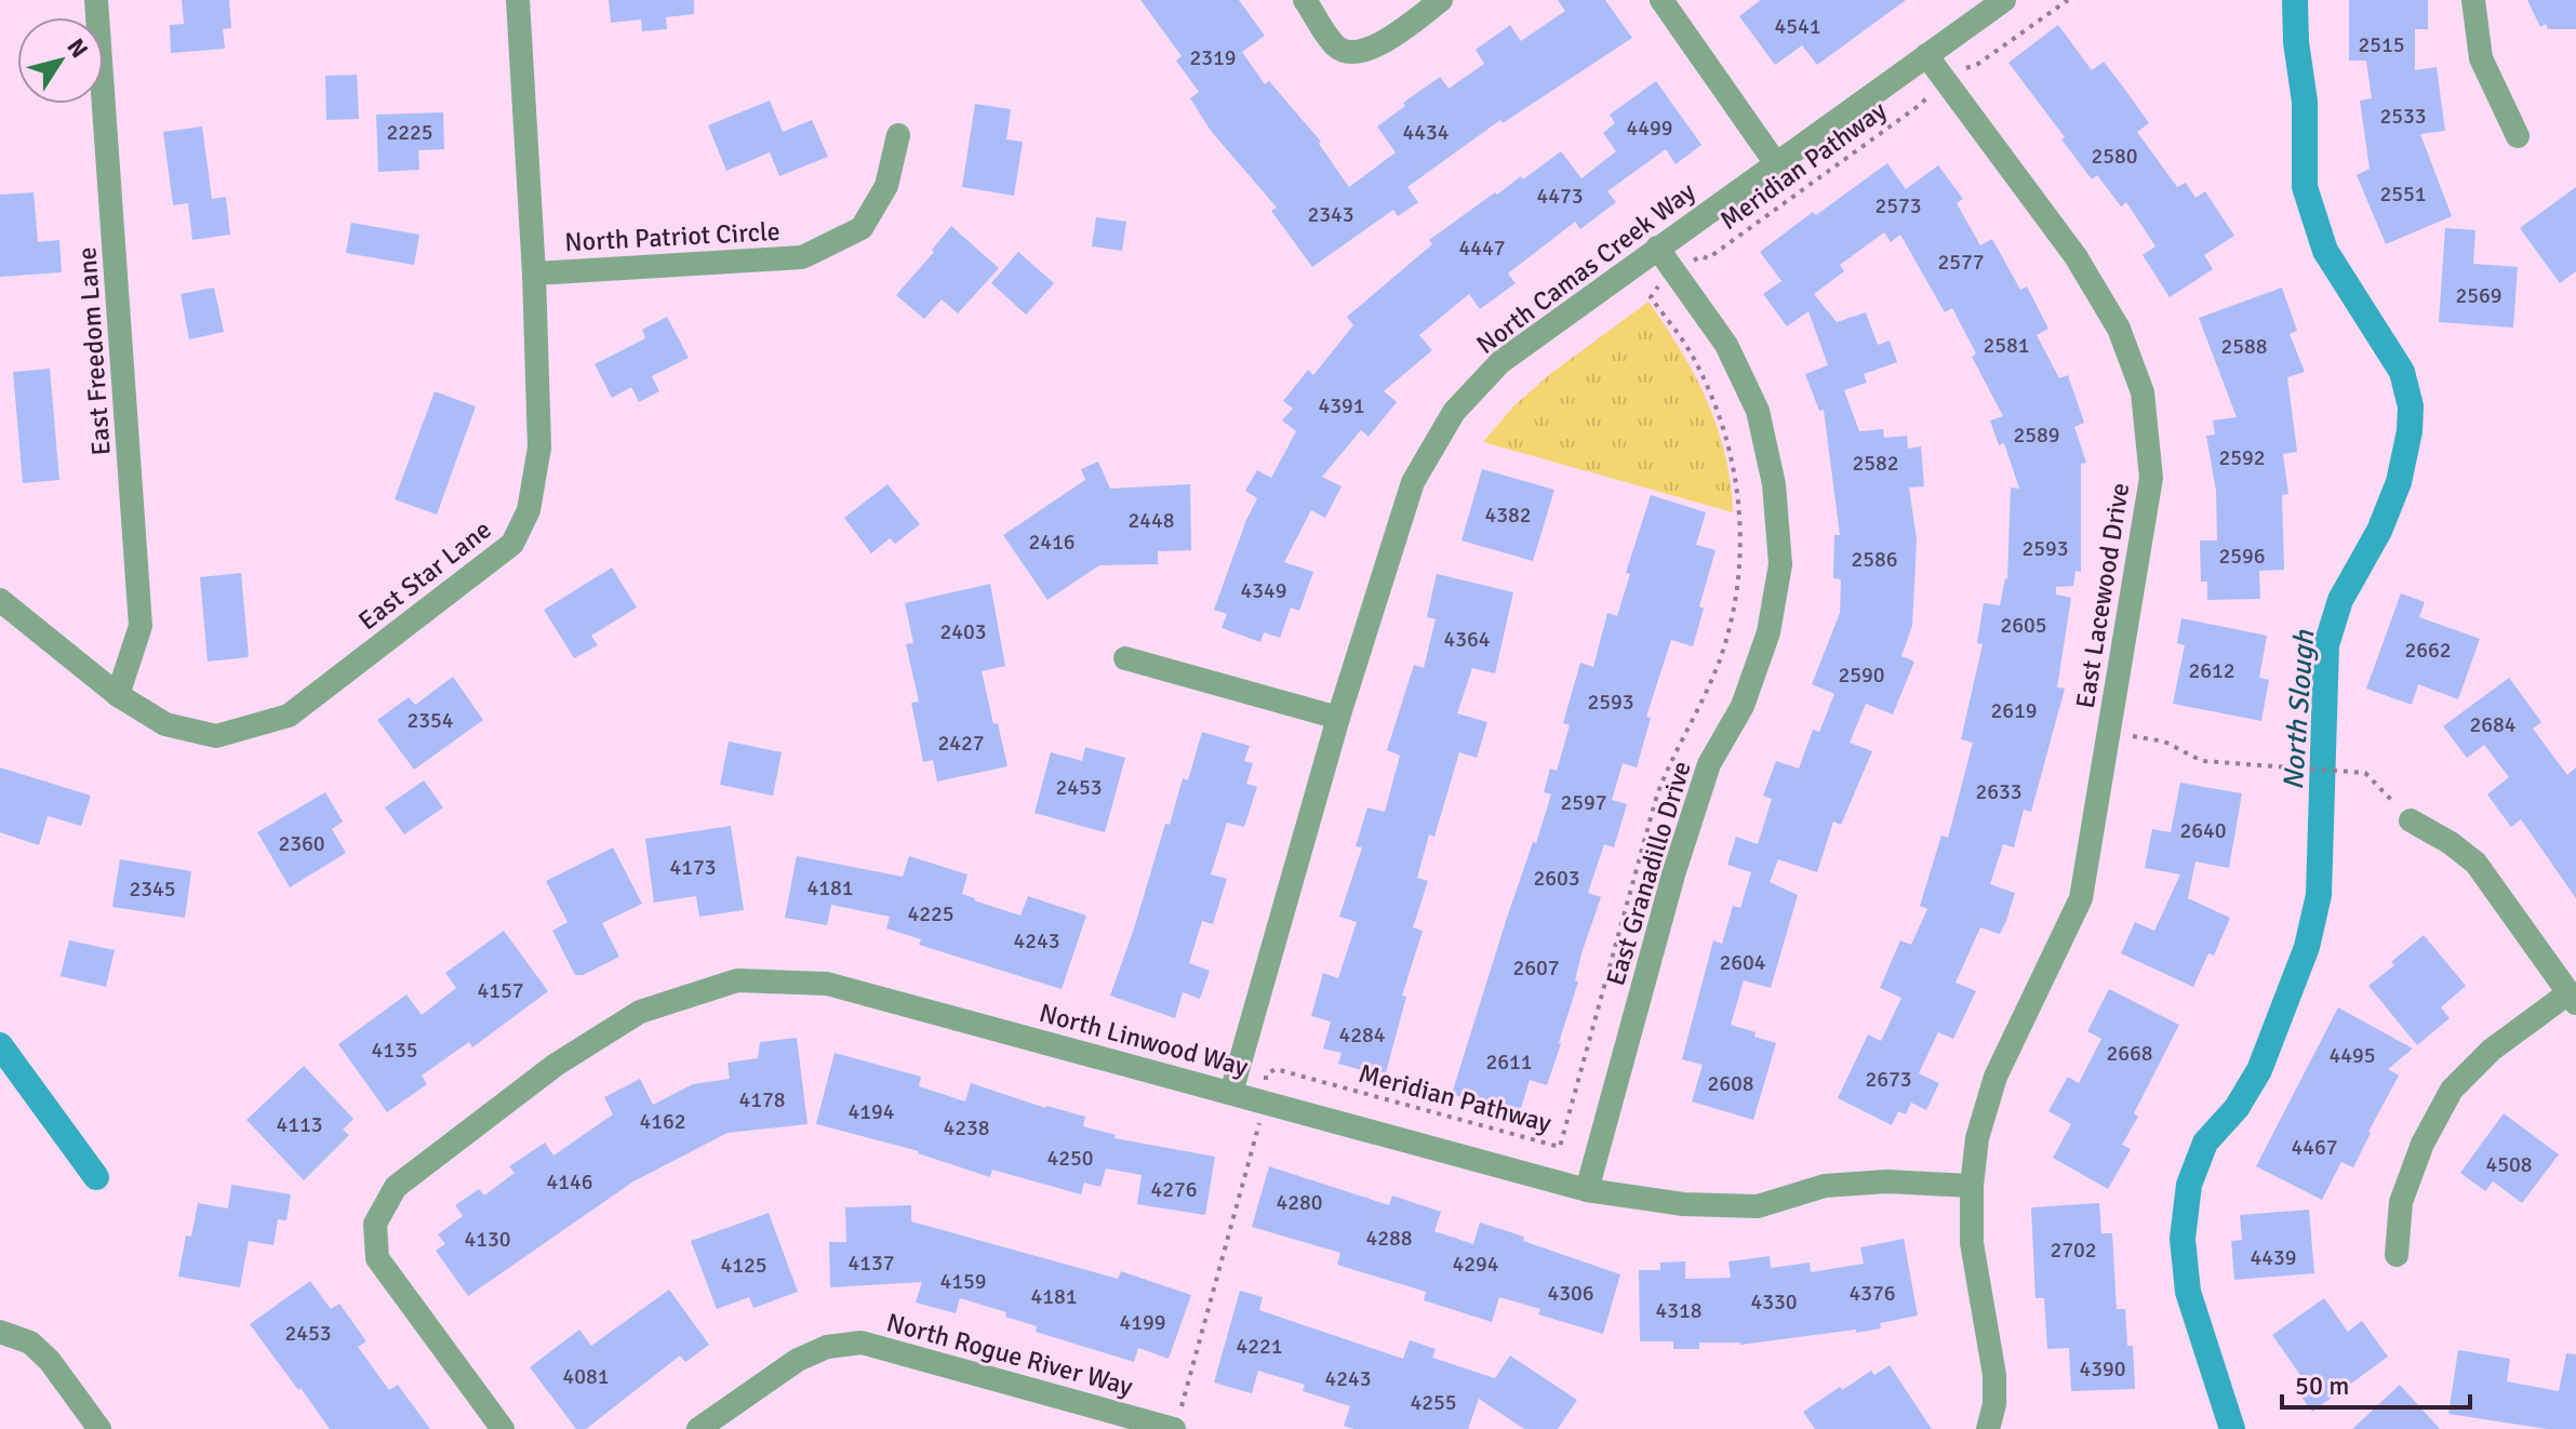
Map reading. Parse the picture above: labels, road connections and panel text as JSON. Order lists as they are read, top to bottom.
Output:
{
  "streets": {
    "street": [
      "North Patriot Circle",
      "North Camas Creek Way",
      "East Freedom Lane",
      "East Star Lane",
      "East Lacewood Drive",
      "East Granadillo Drive",
      "North Linwood Way",
      "North Rogue River Way"
    ],
    "path": ["Meridian Pathway"]
  },
  "crossings": [
    ["North Patriot Circle", "East Star Lane"],
    ["North Camas Creek Way", "East Lacewood Drive"],
    ["North Camas Creek Way", "East Granadillo Drive"],
    ["North Camas Creek Way", "North Linwood Way"],
    ["East Freedom Lane", "East Star Lane"],
    ["East Lacewood Drive", "North Linwood Way"],
    ["East Granadillo Drive", "North Linwood Way"]
  ],
  "water": ["North Slough"],
  "house_numbers": [
    "4541",
    "2515",
    "2319",
    "2533",
    "4499",
    "2225",
    "4434",
    "2580",
    "2551",
    "4473",
    "2573",
    "2343",
    "4447",
    "2577",
    "2569",
    "2581",
    "2588",
    "4391",
    "2589",
    "2592",
    "2582",
    "4382",
    "2448",
    "2416",
    "2593",
    "2596",
    "2586",
    "4349",
    "2605",
    "2403",
    "4364",
    "2662",
    "2612",
    "2590",
    "2593",
    "2619",
    "2354",
    "2684",
    "2427",
    "2453",
    "2633",
    "2597",
    "2640",
    "2360",
    "4173",
    "2603",
    "4181",
    "2345",
    "4225",
    "4243",
    "2604",
    "2607",
    "4157",
    "4284",
    "4135",
    "2668",
    "4495",
    "2611",
    "2673",
    "2608",
    "4178",
    "4194",
    "4162",
    "4113",
    "4238",
    "4467",
    "4250",
    "4508",
    "4146",
    "4276",
    "4280",
    "4288",
    "4130",
    "2702",
    "4439",
    "4137",
    "4294",
    "4125",
    "4159",
    "4306",
    "4376",
    "4181",
    "4330",
    "4318",
    "4199",
    "2453",
    "4221",
    "4390",
    "4081",
    "4243",
    "4255"
  ],
  "scale_bar": "50 m",
  "north": "top right"
}
